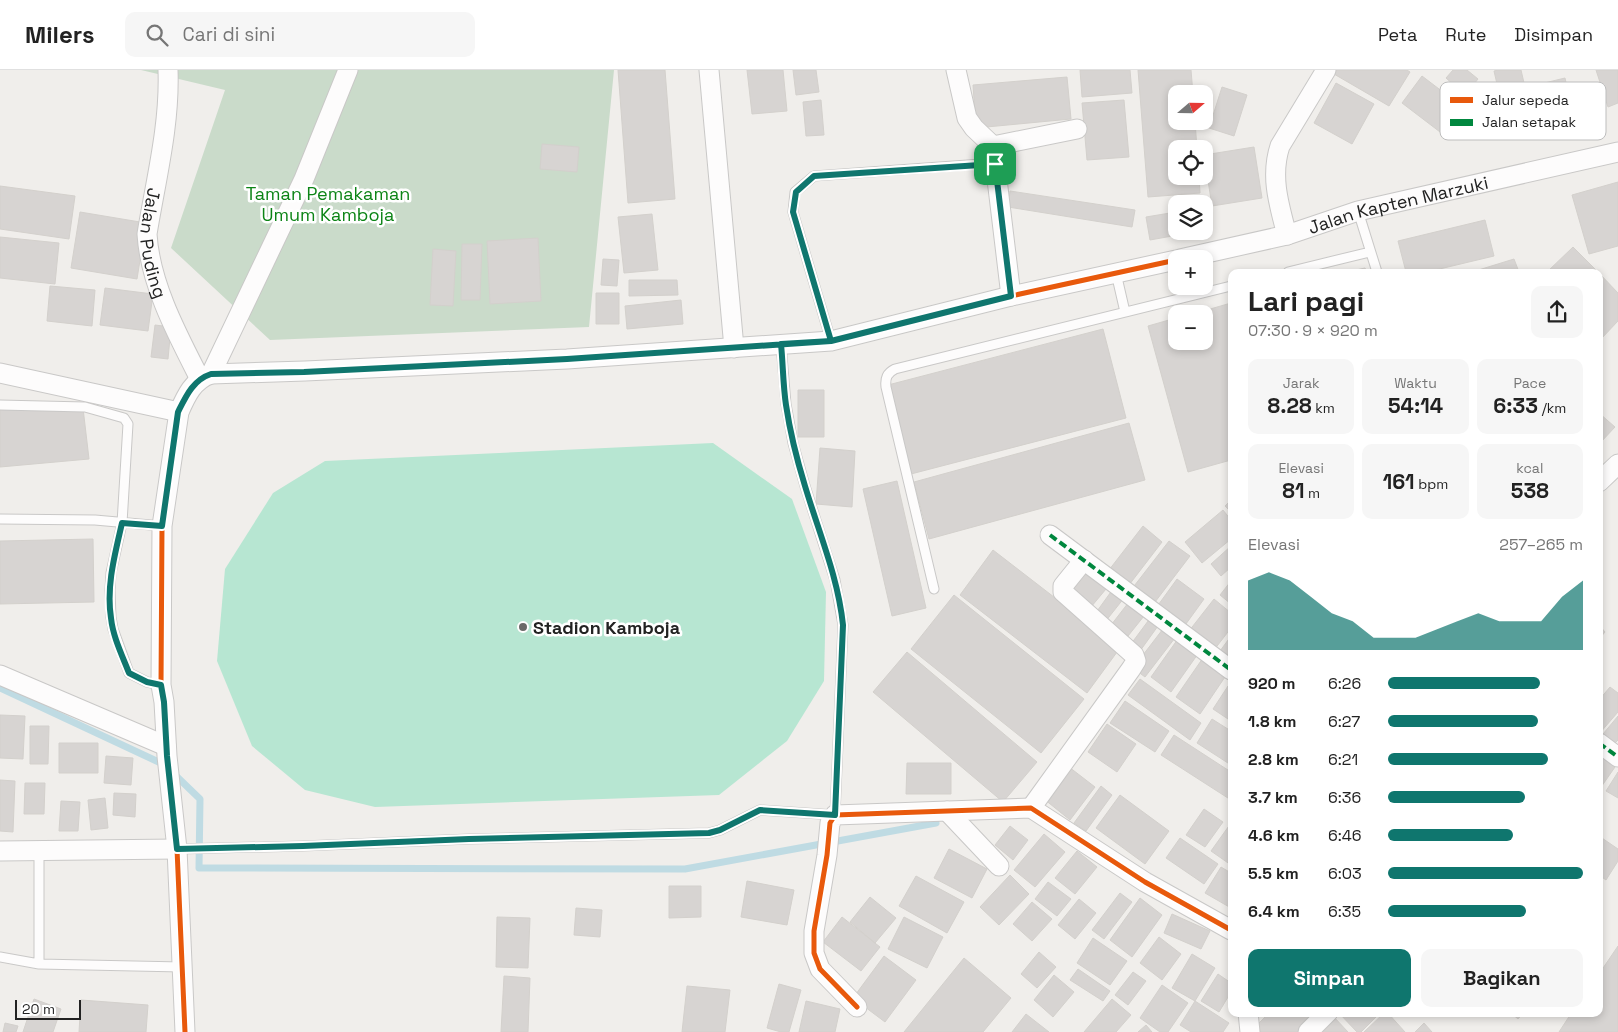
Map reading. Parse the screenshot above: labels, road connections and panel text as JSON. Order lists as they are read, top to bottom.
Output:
{
  "streets": {
    "street": ["Jalan Kapten Marzuki", "Jalan Puding"]
  },
  "crossings": [
    ["Jalan Kapten Marzuki", "Jalan Puding"]
  ],
  "parks": ["Taman Pemakaman Umum Kamboja"],
  "places": ["Stadion Kamboja"],
  "legend": ["Jalur sepeda", "Jalan setapak"],
  "scale_bar": "20 m",
  "north": "right",
  "page": {
    "header": "Milers",
    "search": "Cari di sini",
    "nav": ["Peta", "Rute", "Disimpan"],
    "map_buttons": ["+", "−"],
    "heading": ["Lari pagi", "07:30 · 9 × 920 m"],
    "stats": [
      ["Jarak", "8.28 km"],
      ["Waktu", "54:14"],
      ["Pace", "6:33 /km"],
      ["Elevasi", "81 m"],
      ["161 bpm"],
      ["kcal", "538"]
    ],
    "chart": ["Elevasi", "257–265 m"],
    "list": [
      {
        "name": "920 m",
        "note": "6:26"
      },
      {
        "name": "1.8 km",
        "note": "6:27"
      },
      {
        "name": "2.8 km",
        "note": "6:21"
      },
      {
        "name": "3.7 km",
        "note": "6:36"
      },
      {
        "name": "4.6 km",
        "note": "6:46"
      },
      {
        "name": "5.5 km",
        "note": "6:03"
      },
      {
        "name": "6.4 km",
        "note": "6:35"
      }
    ],
    "buttons": ["Simpan", "Bagikan"],
    "scale": "20 m"
  }
}
